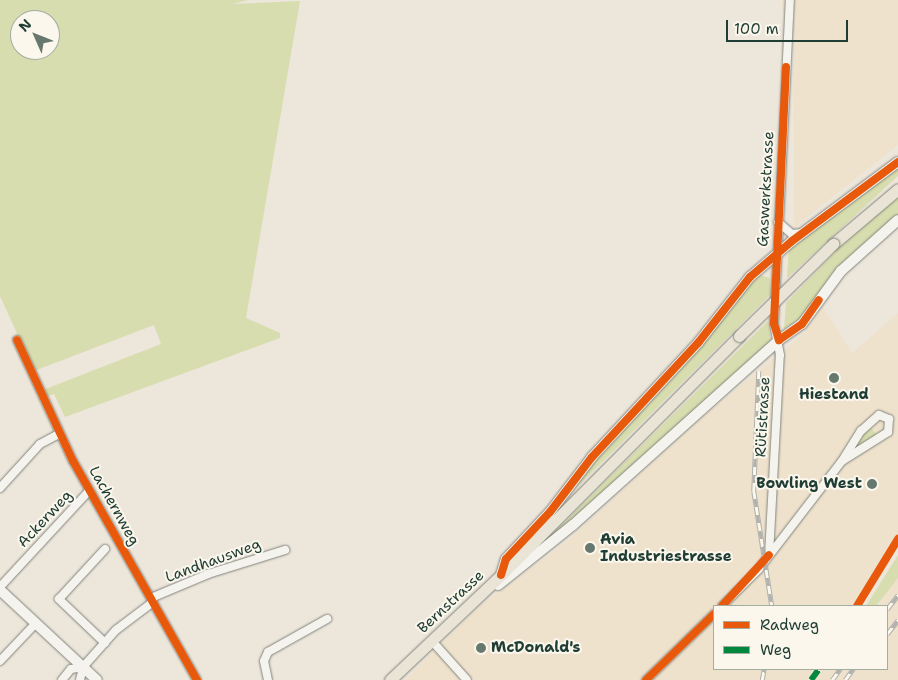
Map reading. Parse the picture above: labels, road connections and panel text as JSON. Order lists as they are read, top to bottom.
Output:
{
  "streets": {
    "main road": ["Bernstrasse"],
    "street": [
      "Gaswerkstrasse",
      "Rütistrasse",
      "Lachernweg",
      "Ackerweg",
      "Landhausweg"
    ]
  },
  "crossings": [
    ["Gaswerkstrasse", "Rütistrasse"],
    ["Lachernweg", "Ackerweg"],
    ["Lachernweg", "Landhausweg"]
  ],
  "places": [
    "Hiestand",
    "Bowling West",
    "Avia Industriestrasse",
    "McDonald's"
  ],
  "legend": ["Radweg", "Weg"],
  "scale_bar": "100 m",
  "north": "top left"
}
